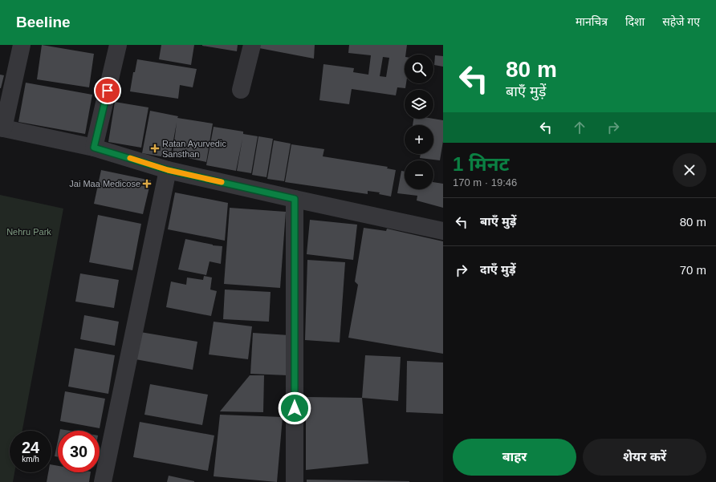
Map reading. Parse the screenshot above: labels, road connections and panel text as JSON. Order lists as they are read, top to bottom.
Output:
{
  "parks": ["Nehru Park"],
  "places": {
    "health": ["Ratan Ayurvedic Sansthan", "Jai Maa Medicose"]
  },
  "page": {
    "header": "Beeline",
    "nav": ["मानचित्र", "दिशा", "सहेजे गए"],
    "turn": ["80 m", "बाएँ मुड़ें"],
    "map_buttons": ["+", "−"],
    "heading": ["1 मिनट", "170 m · 19:46"],
    "list": [
      {
        "name": "बाएँ मुड़ें",
        "value": "80 m"
      },
      {
        "name": "दाएँ मुड़ें",
        "value": "70 m"
      }
    ],
    "speed": "24 km/h",
    "limit": "30",
    "buttons": ["बाहर", "शेयर करें"]
  }
}
